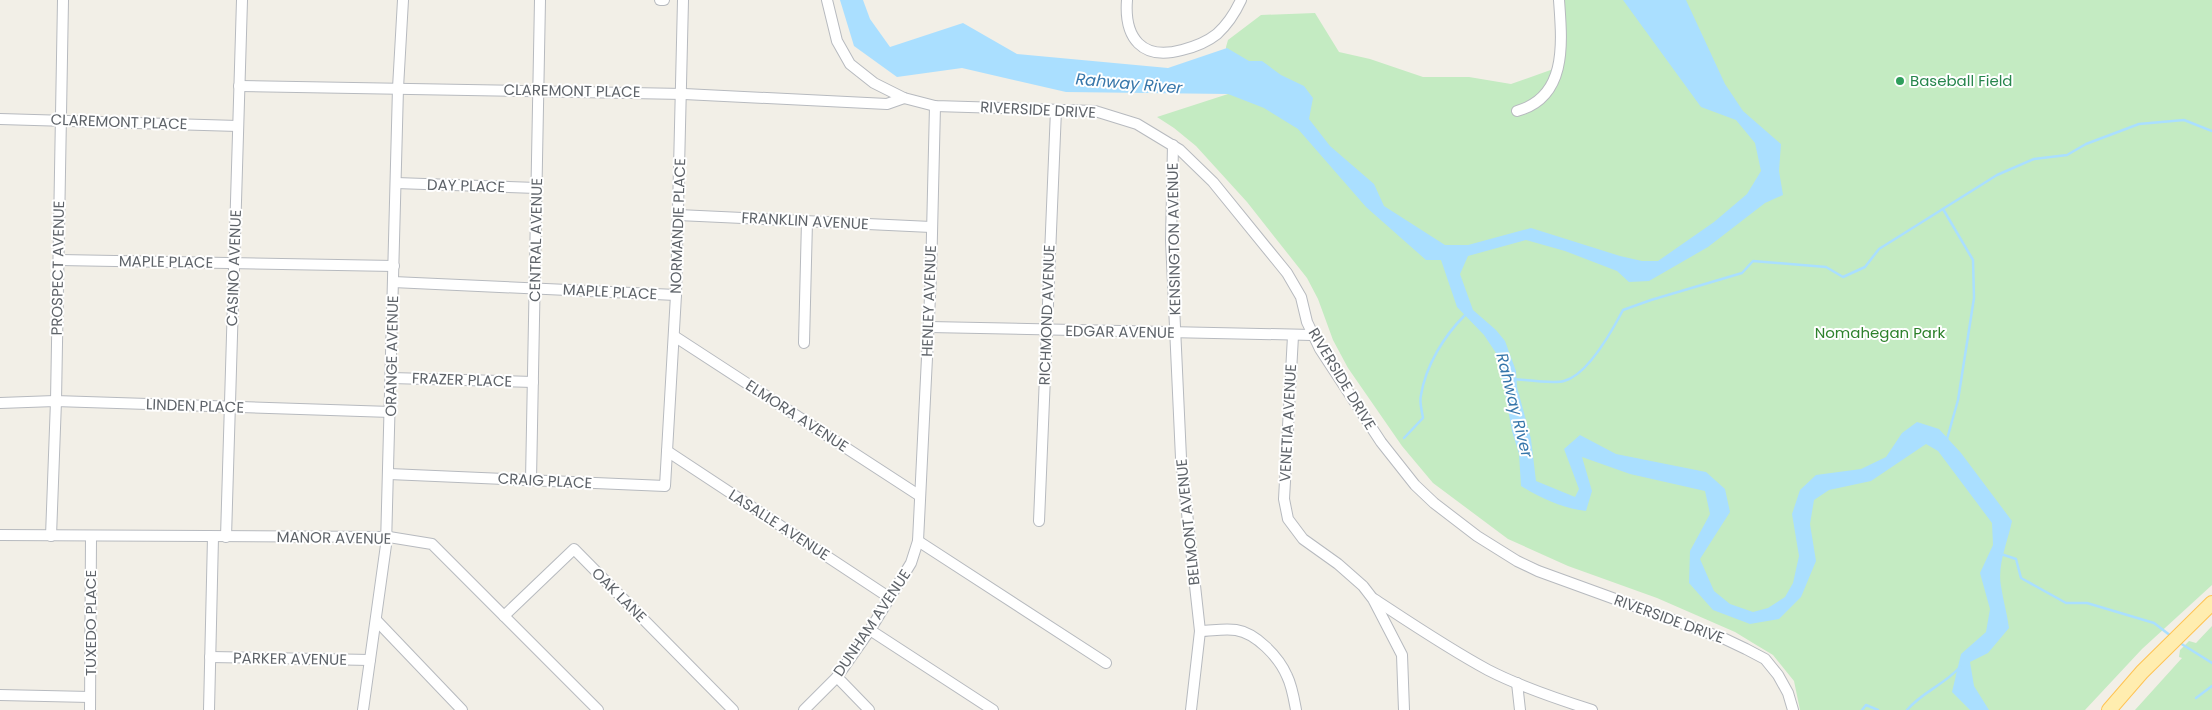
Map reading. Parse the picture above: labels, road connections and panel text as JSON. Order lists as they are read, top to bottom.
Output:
{
  "streets": {
    "street": [
      "CLAREMONT PLACE",
      "RIVERSIDE DRIVE",
      "DAY PLACE",
      "FRANKLIN AVENUE",
      "NORMANDIE PLACE",
      "KENSINGTON AVENUE",
      "CENTRAL AVENUE",
      "MAPLE PLACE",
      "PROSPECT AVENUE",
      "CASINO AVENUE",
      "HENLEY AVENUE",
      "RICHMOND AVENUE",
      "EDGAR AVENUE",
      "ORANGE AVENUE",
      "FRAZER PLACE",
      "LINDEN PLACE",
      "ELMORA AVENUE",
      "VENETIA AVENUE",
      "CRAIG PLACE",
      "BELMONT AVENUE",
      "LASALLE AVENUE",
      "MANOR AVENUE",
      "OAK LANE",
      "TUXEDO PLACE",
      "DUNHAM AVENUE",
      "PARKER AVENUE"
    ]
  },
  "crossings": [
    ["CLAREMONT PLACE", "RIVERSIDE DRIVE"],
    ["CLAREMONT PLACE", "NORMANDIE PLACE"],
    ["CLAREMONT PLACE", "CENTRAL AVENUE"],
    ["CLAREMONT PLACE", "PROSPECT AVENUE"],
    ["CLAREMONT PLACE", "CASINO AVENUE"],
    ["CLAREMONT PLACE", "ORANGE AVENUE"],
    ["RIVERSIDE DRIVE", "KENSINGTON AVENUE"],
    ["RIVERSIDE DRIVE", "HENLEY AVENUE"],
    ["RIVERSIDE DRIVE", "RICHMOND AVENUE"],
    ["RIVERSIDE DRIVE", "EDGAR AVENUE"],
    ["DAY PLACE", "CENTRAL AVENUE"],
    ["DAY PLACE", "ORANGE AVENUE"],
    ["FRANKLIN AVENUE", "NORMANDIE PLACE"],
    ["FRANKLIN AVENUE", "HENLEY AVENUE"],
    ["NORMANDIE PLACE", "MAPLE PLACE"],
    ["NORMANDIE PLACE", "ELMORA AVENUE"],
    ["NORMANDIE PLACE", "CRAIG PLACE"],
    ["NORMANDIE PLACE", "LASALLE AVENUE"],
    ["KENSINGTON AVENUE", "EDGAR AVENUE"],
    ["KENSINGTON AVENUE", "BELMONT AVENUE"],
    ["CENTRAL AVENUE", "MAPLE PLACE"],
    ["CENTRAL AVENUE", "FRAZER PLACE"],
    ["CENTRAL AVENUE", "CRAIG PLACE"],
    ["MAPLE PLACE", "PROSPECT AVENUE"],
    ["MAPLE PLACE", "CASINO AVENUE"],
    ["MAPLE PLACE", "ORANGE AVENUE"],
    ["PROSPECT AVENUE", "LINDEN PLACE"],
    ["PROSPECT AVENUE", "MANOR AVENUE"],
    ["CASINO AVENUE", "LINDEN PLACE"],
    ["CASINO AVENUE", "MANOR AVENUE"],
    ["HENLEY AVENUE", "EDGAR AVENUE"],
    ["HENLEY AVENUE", "ELMORA AVENUE"],
    ["HENLEY AVENUE", "DUNHAM AVENUE"],
    ["RICHMOND AVENUE", "EDGAR AVENUE"],
    ["EDGAR AVENUE", "VENETIA AVENUE"],
    ["EDGAR AVENUE", "BELMONT AVENUE"],
    ["ORANGE AVENUE", "FRAZER PLACE"],
    ["ORANGE AVENUE", "LINDEN PLACE"],
    ["ORANGE AVENUE", "CRAIG PLACE"],
    ["ORANGE AVENUE", "MANOR AVENUE"],
    ["ORANGE AVENUE", "PARKER AVENUE"],
    ["ELMORA AVENUE", "DUNHAM AVENUE"],
    ["CRAIG PLACE", "LASALLE AVENUE"],
    ["LASALLE AVENUE", "DUNHAM AVENUE"],
    ["MANOR AVENUE", "OAK LANE"],
    ["MANOR AVENUE", "TUXEDO PLACE"]
  ],
  "water": ["Rahway River"],
  "parks": ["Nomahegan Park"],
  "places": ["Baseball Field"]
}
